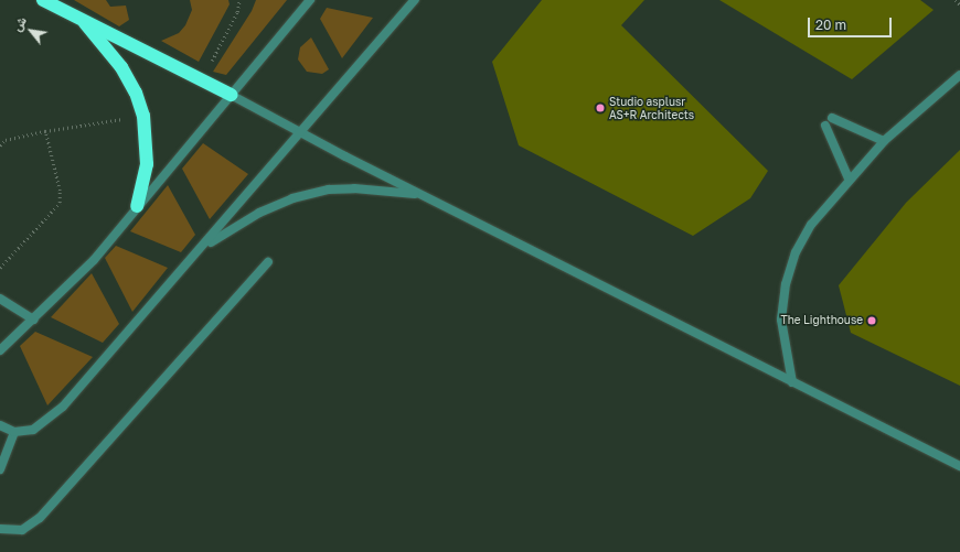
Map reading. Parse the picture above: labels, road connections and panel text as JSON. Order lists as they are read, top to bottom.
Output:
{
  "places": ["Studio asplusr AS+R Architects", "The Lighthouse"],
  "scale_bar": "20 m",
  "north": "top left"
}
